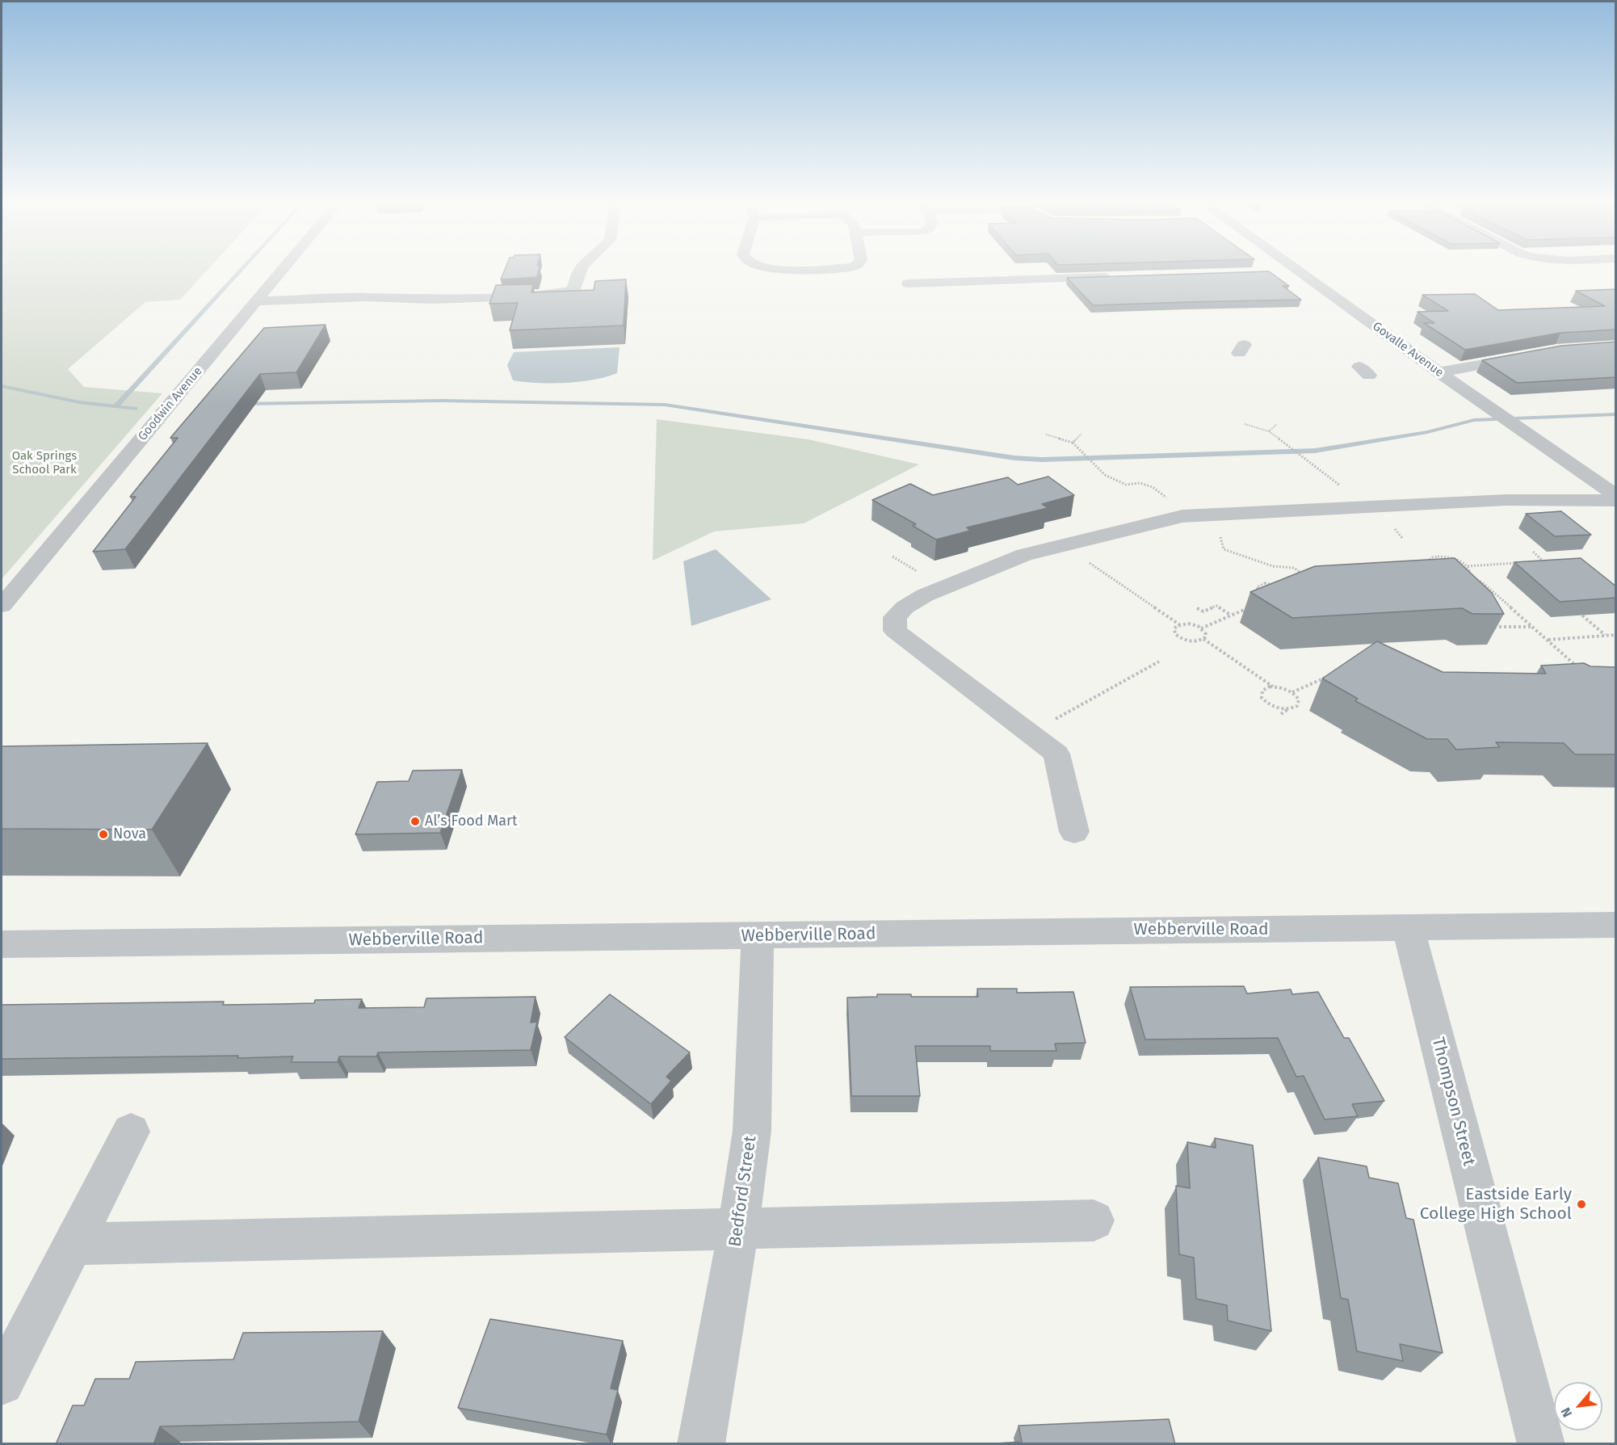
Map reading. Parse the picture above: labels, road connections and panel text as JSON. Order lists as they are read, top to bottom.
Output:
{
  "streets": {
    "street": [
      "Govalle Avenue",
      "Goodwin Avenue",
      "Webberville Road",
      "Thompson Street",
      "Bedford Street"
    ]
  },
  "crossings": [
    ["Webberville Road", "Thompson Street"],
    ["Webberville Road", "Bedford Street"]
  ],
  "parks": ["Oak Springs School Park"],
  "places": ["Al’s Food Mart", "Nova", "Eastside Early College High School"],
  "north": "bottom left"
}
